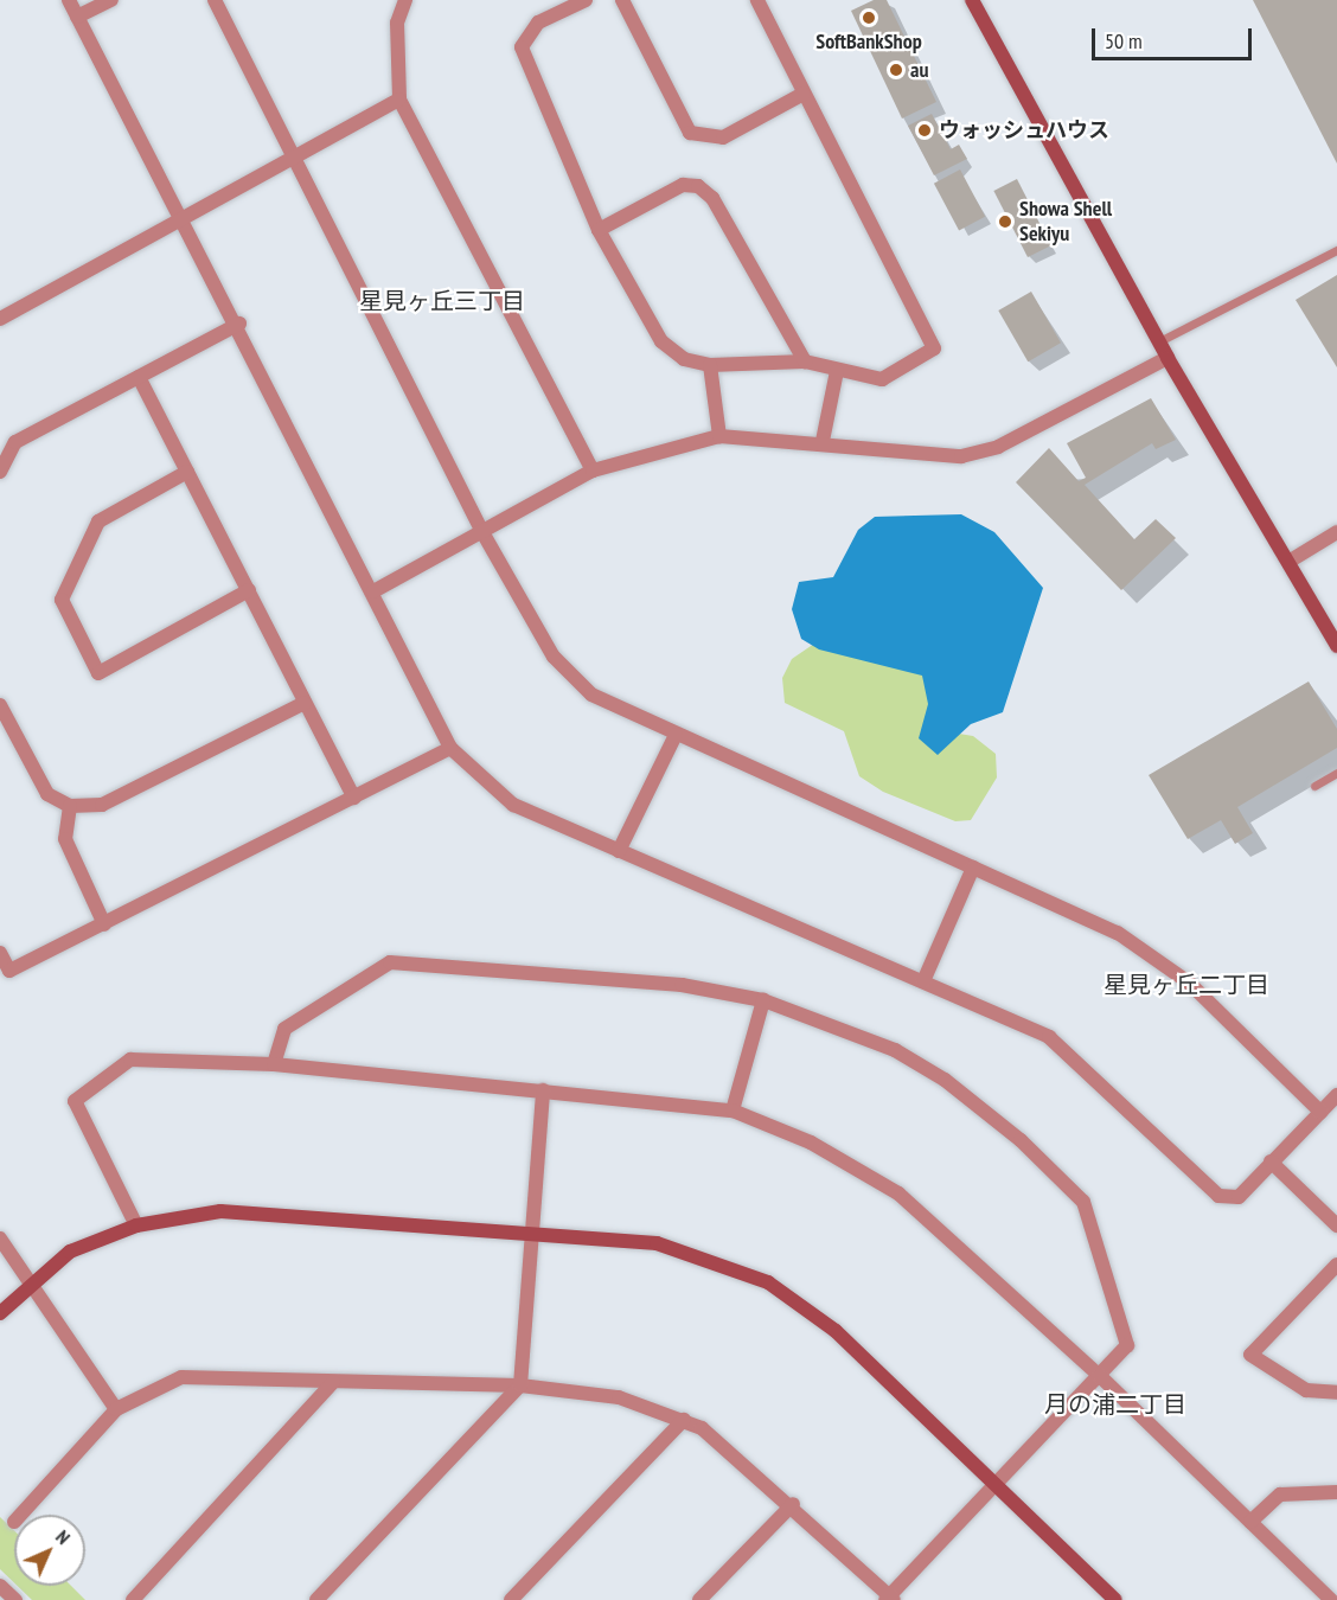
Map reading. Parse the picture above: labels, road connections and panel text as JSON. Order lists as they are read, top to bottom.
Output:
{
  "districts": ["星見ヶ丘三丁目", "星見ヶ丘二丁目", "月の浦二丁目"],
  "places": [
    "SoftBankShop",
    "au",
    "ウォッシュハウス",
    "Showa Shell Sekiyu"
  ],
  "scale_bar": "50 m",
  "north": "top right"
}
